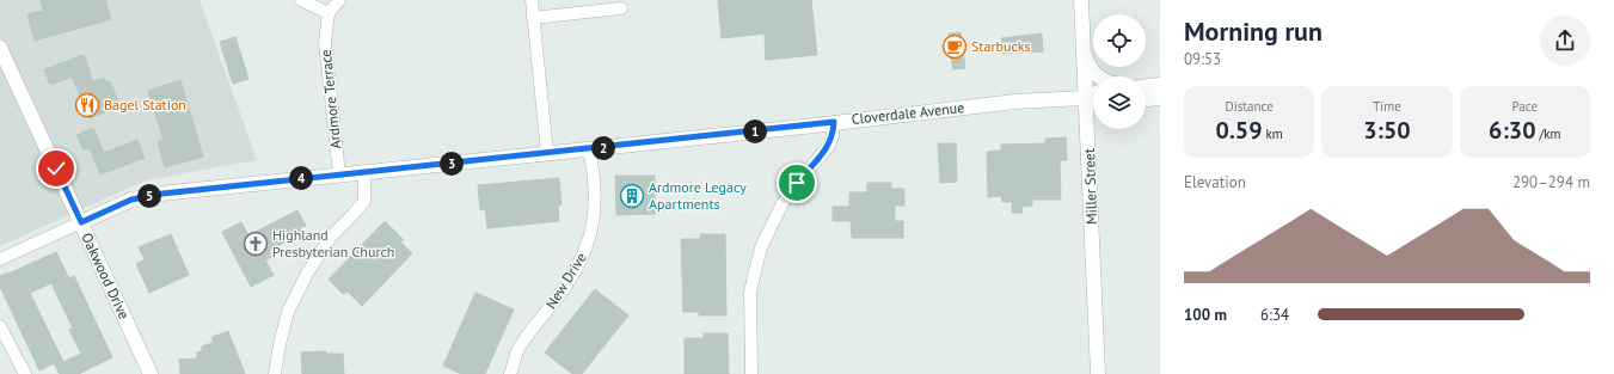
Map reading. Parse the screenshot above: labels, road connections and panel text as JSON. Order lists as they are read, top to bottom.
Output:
{
  "streets": {
    "street": [
      "Ardmore Terrace",
      "Cloverdale Avenue",
      "Miller Street",
      "Oakwood Drive",
      "New Drive"
    ]
  },
  "crossings": [
    ["Ardmore Terrace", "Cloverdale Avenue"],
    ["Cloverdale Avenue", "Miller Street"],
    ["Cloverdale Avenue", "Oakwood Drive"],
    ["Cloverdale Avenue", "New Drive"]
  ],
  "places": {
    "cafe": ["Starbucks"],
    "restaurant": ["Bagel Station"],
    "building": ["Ardmore Legacy Apartments"],
    "church": ["Highland Presbyterian Church"]
  },
  "page": {
    "heading": ["Morning run", "09:53"],
    "stats": [
      ["Distance", "0.59 km"],
      ["Time", "3:50"],
      ["Pace", "6:30 /km"]
    ],
    "pins": [
      "1",
      "2",
      "3",
      "4",
      "5"
    ],
    "chart": ["Elevation", "290–294 m"],
    "list": [
      {
        "name": "100 m",
        "note": "6:34"
      }
    ]
  }
}
